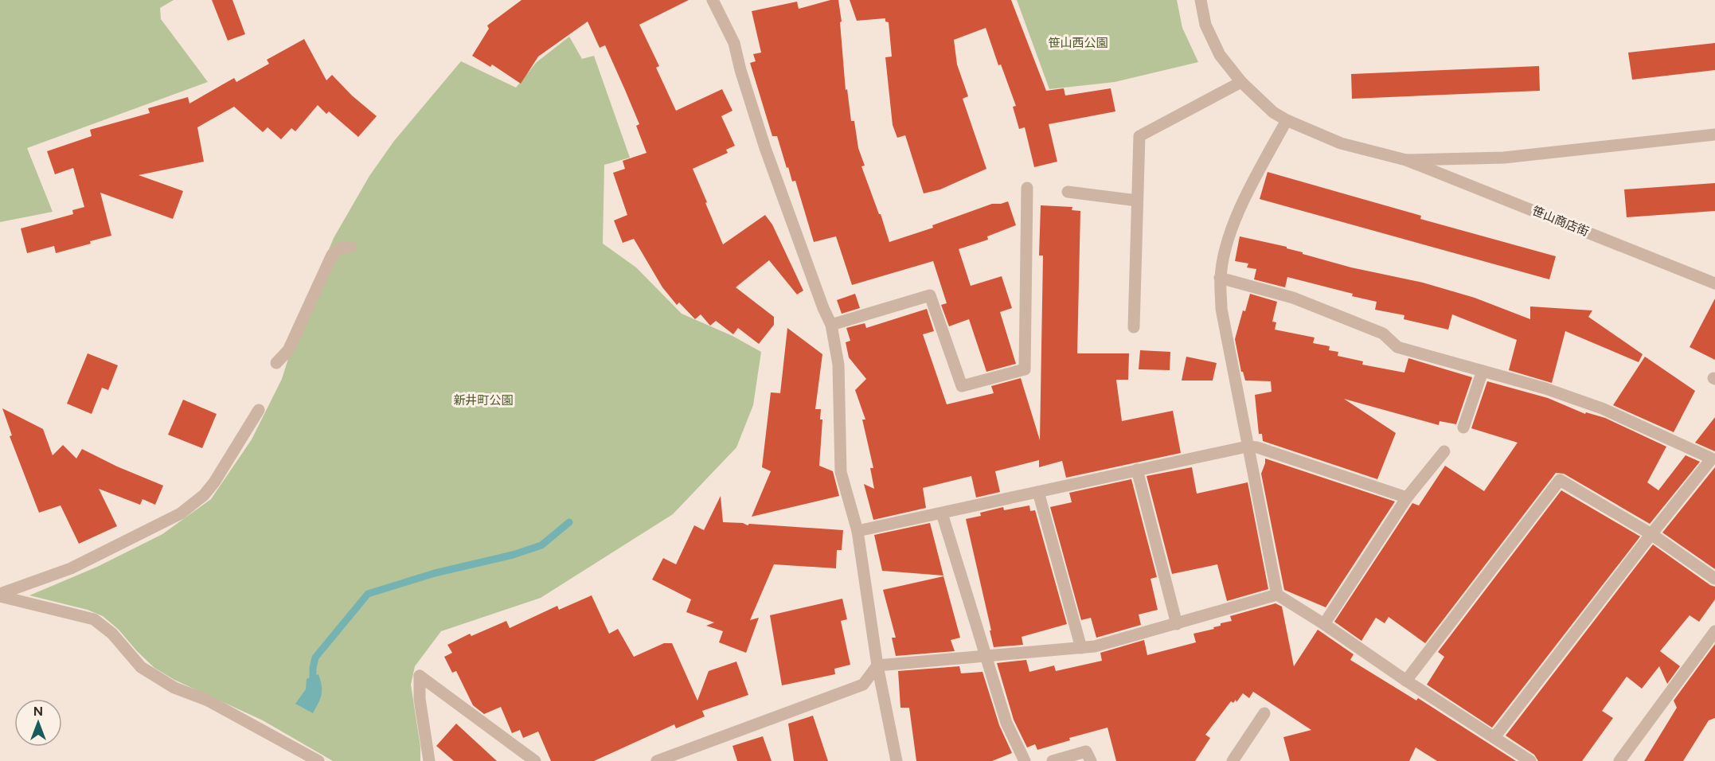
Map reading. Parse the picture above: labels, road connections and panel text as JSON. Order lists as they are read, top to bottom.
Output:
{
  "streets": {
    "street": ["笹山商店街"]
  },
  "parks": ["笹山西公園", "新井町公園"],
  "north": "top"
}
